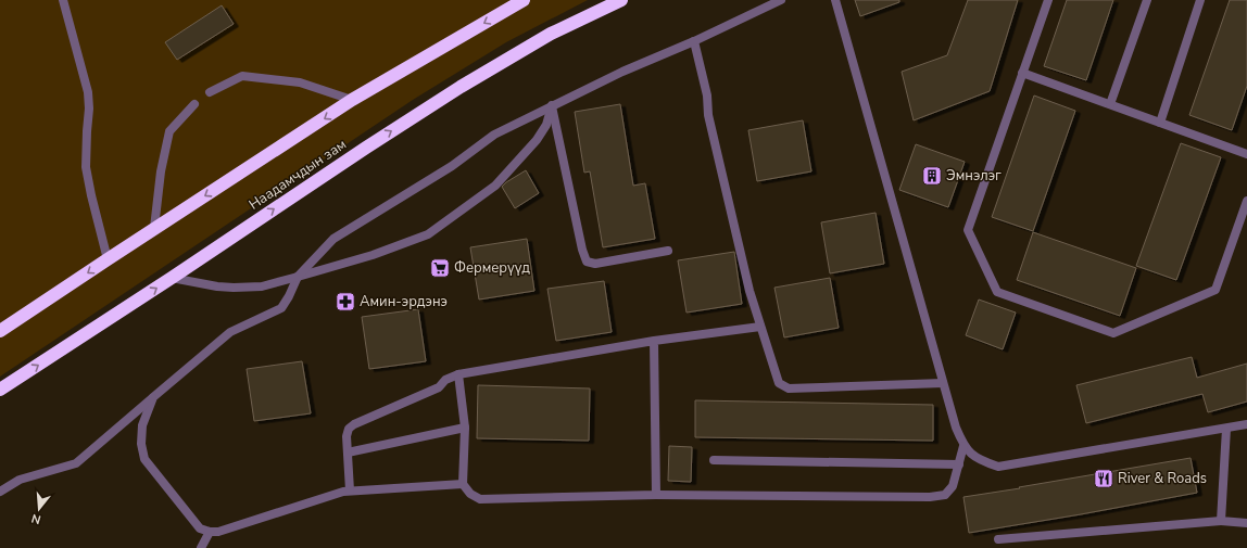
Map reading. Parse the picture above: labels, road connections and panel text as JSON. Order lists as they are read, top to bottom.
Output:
{
  "streets": {
    "highway": ["Наадамчдын зам"]
  },
  "places": {
    "building": ["Эмнэлэг"],
    "supermarket": ["Фермерүүд"],
    "pharmacy": ["Амин-эрдэнэ"],
    "restaurant": ["River & Roads"]
  },
  "north": "bottom"
}
